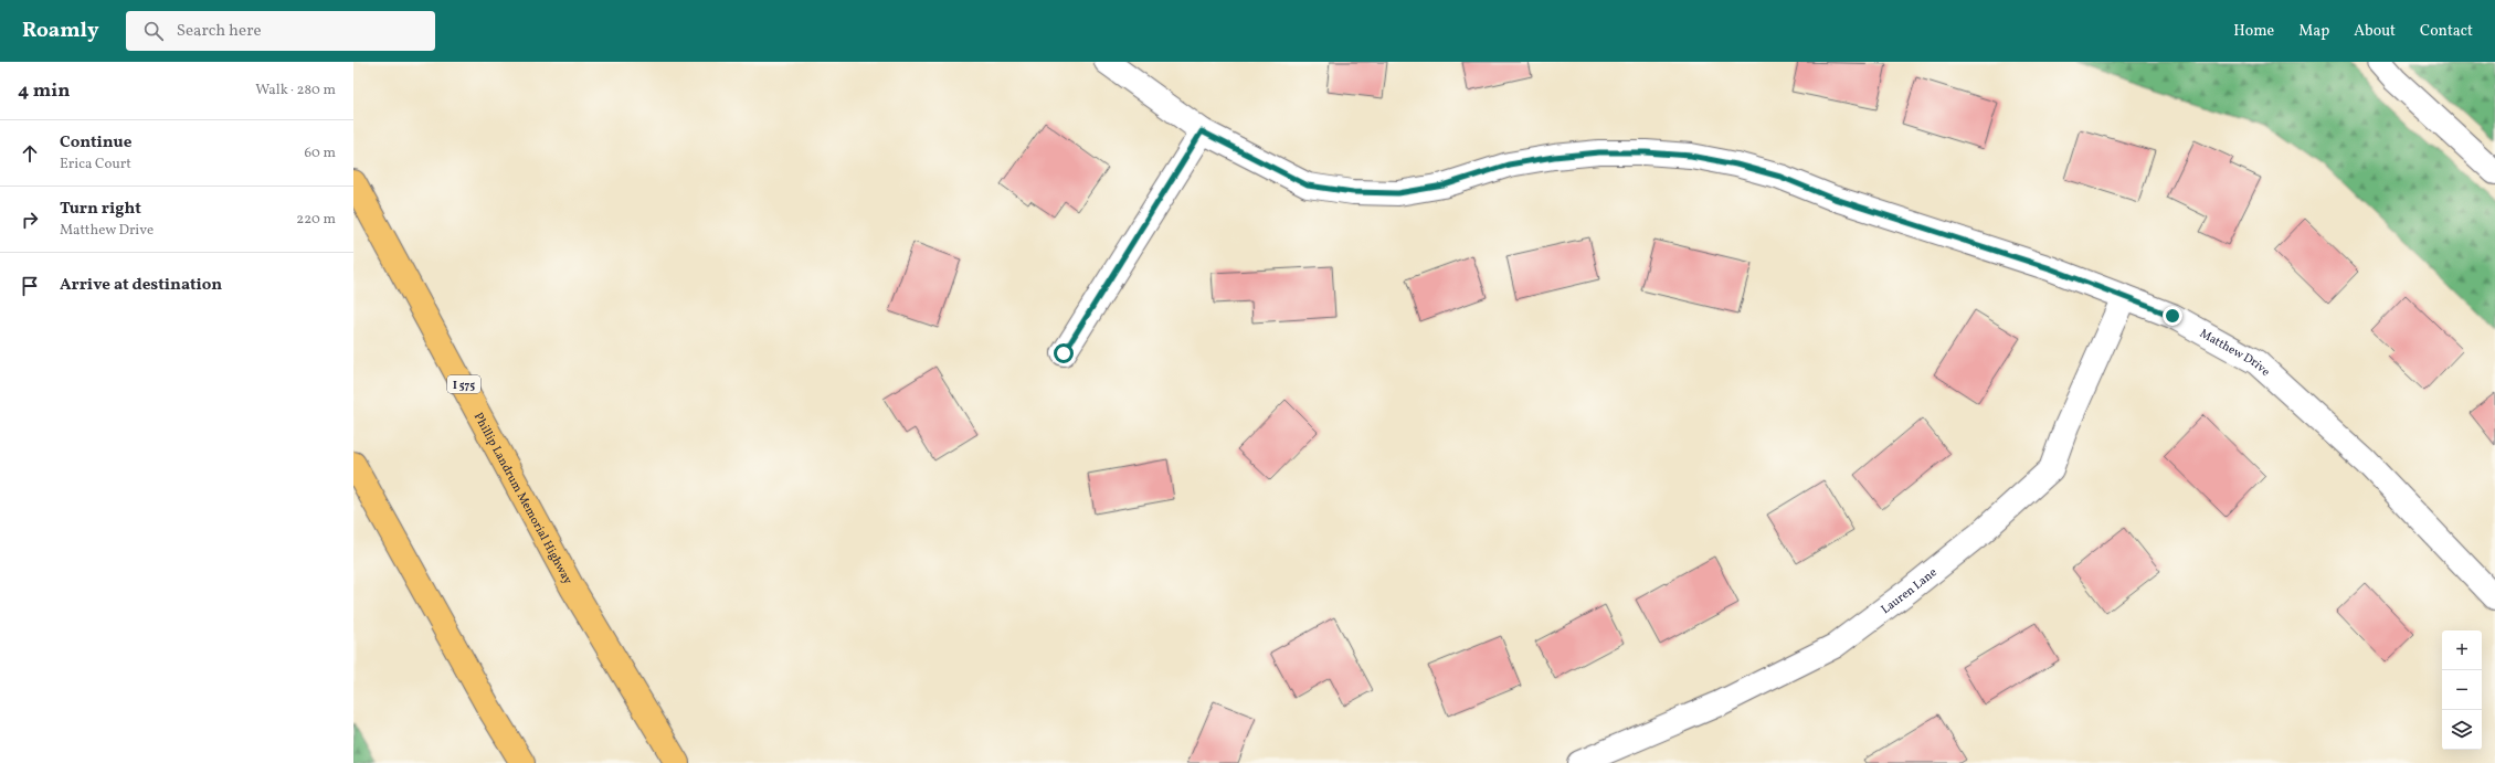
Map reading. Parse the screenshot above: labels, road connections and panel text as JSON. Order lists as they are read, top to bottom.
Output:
{
  "streets": {
    "highway": ["I 575", "Phillip Landrum Memorial Highway"],
    "street": ["Matthew Drive", "Lauren Lane"]
  },
  "crossings": [
    ["Matthew Drive", "Lauren Lane"]
  ],
  "page": {
    "header": "Roamly",
    "search": "Search here",
    "nav": [
      "Home",
      "Map",
      "About",
      "Contact"
    ],
    "heading": ["4 min", "Walk · 280 m"],
    "list": [
      ["Continue", "Erica Court", "60 m"],
      ["Turn right", "Matthew Drive", "220 m"],
      "Arrive at destination"
    ],
    "map_buttons": ["+", "−"]
  }
}
